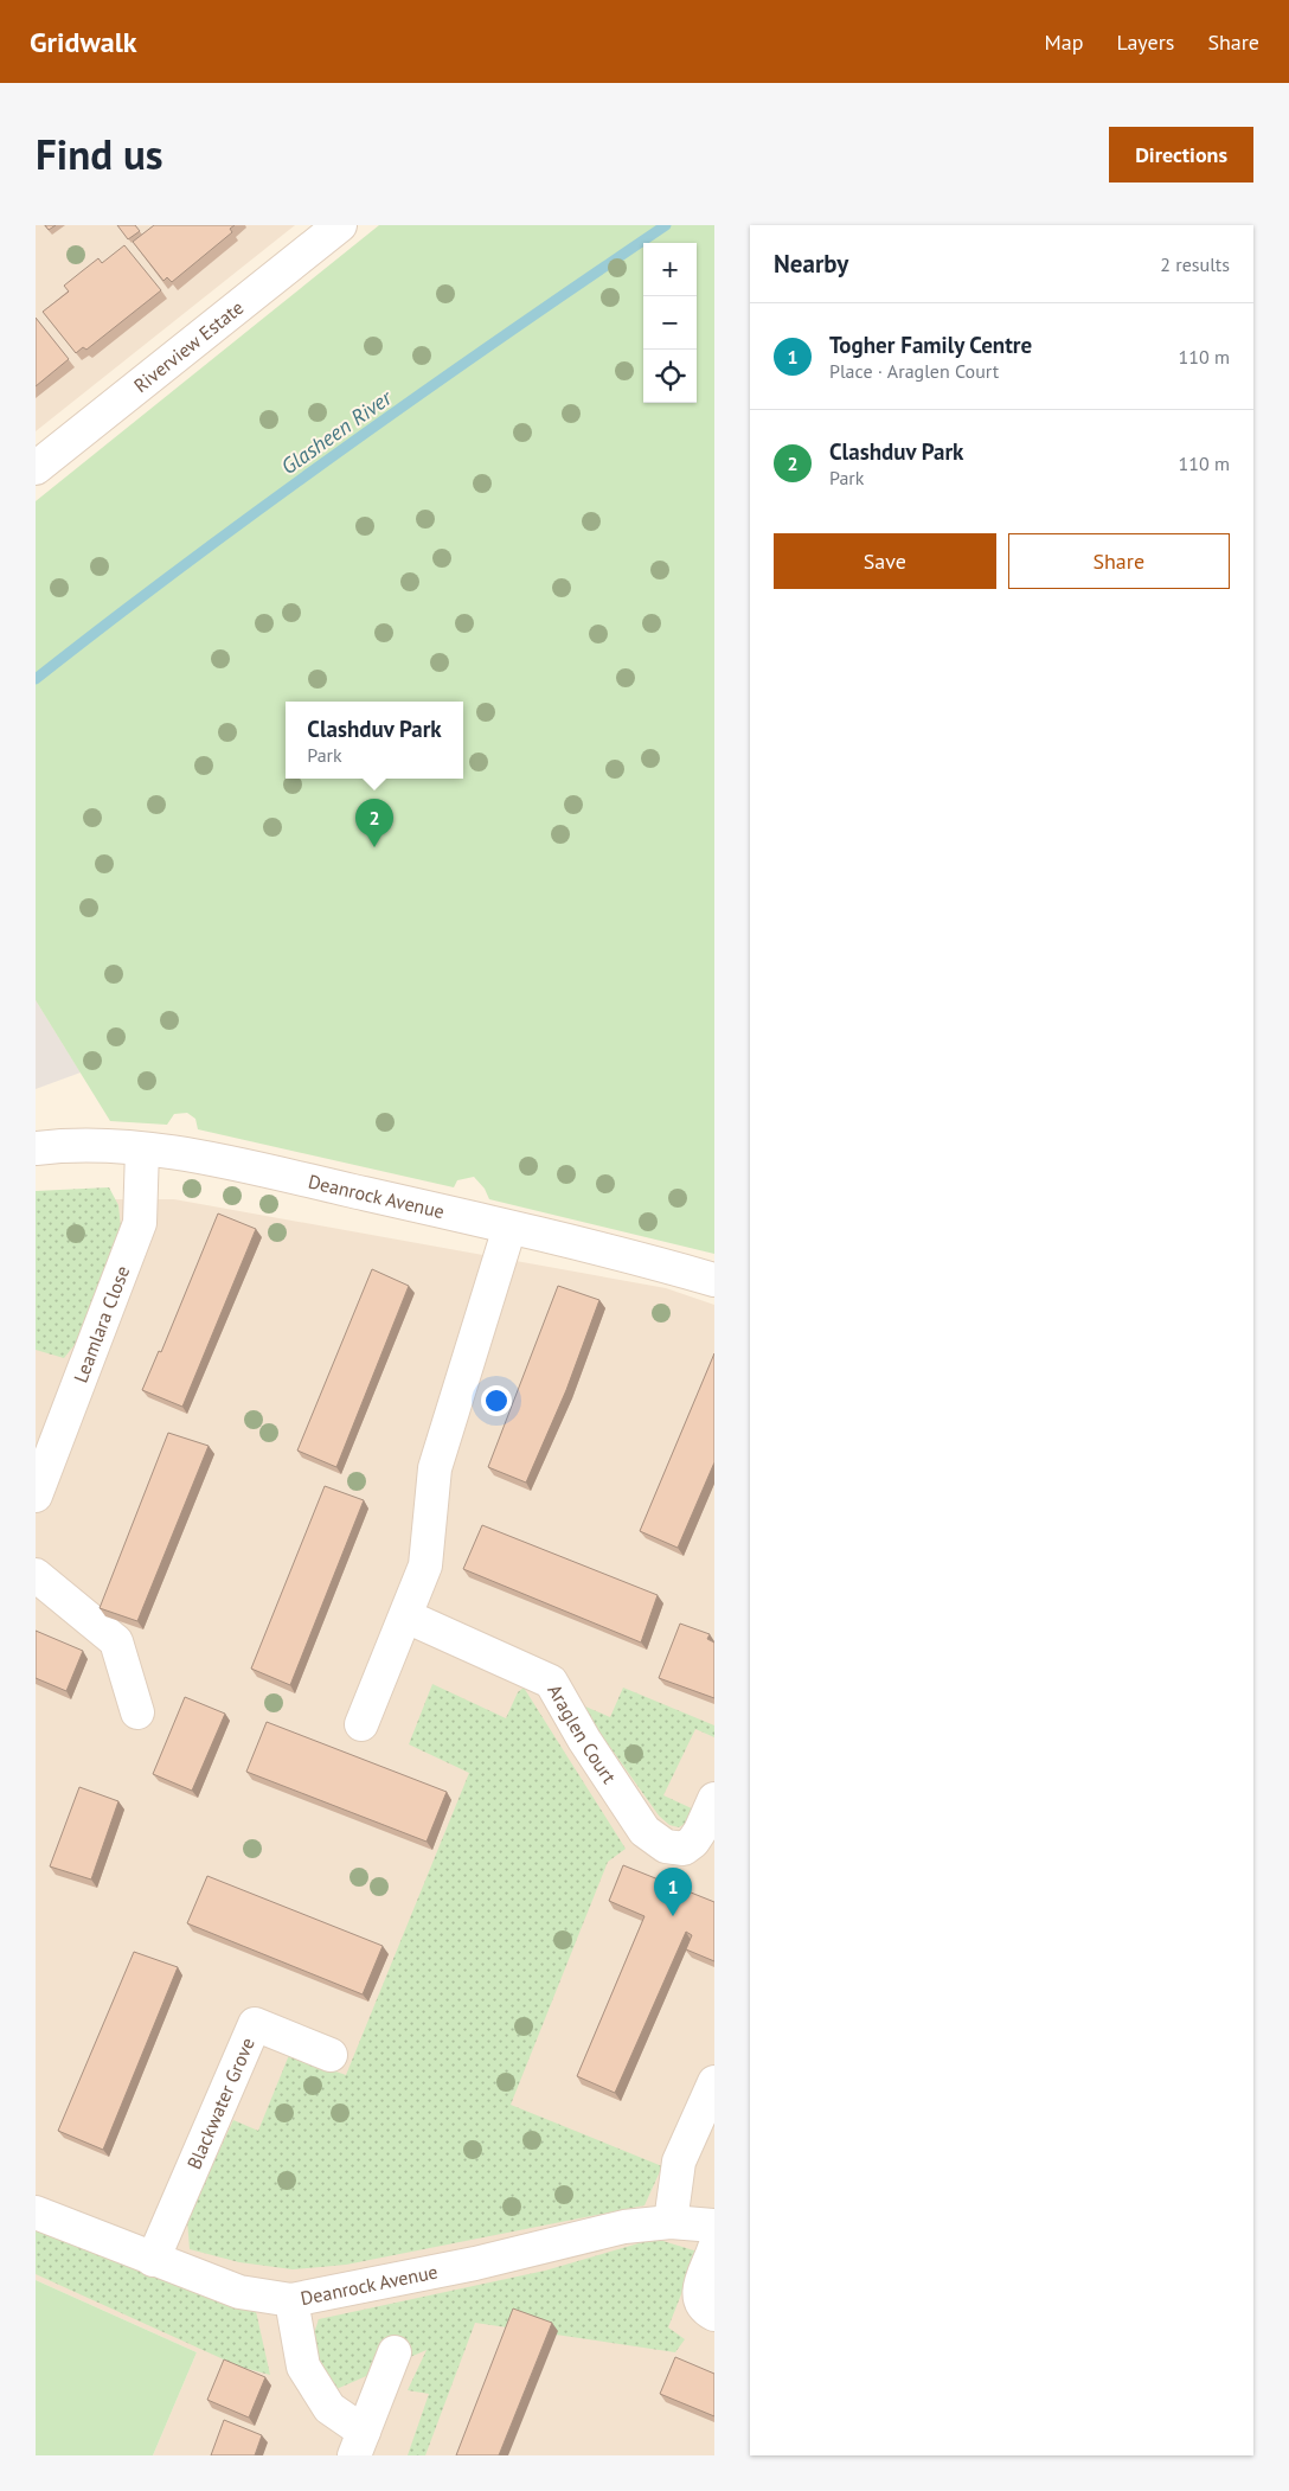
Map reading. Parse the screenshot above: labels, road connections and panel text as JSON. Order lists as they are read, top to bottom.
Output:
{
  "streets": {
    "street": [
      "Riverview Estate",
      "Deanrock Avenue",
      "Leamlara Close",
      "Araglen Court",
      "Blackwater Grove"
    ]
  },
  "crossings": [
    ["Deanrock Avenue", "Leamlara Close"],
    ["Deanrock Avenue", "Blackwater Grove"]
  ],
  "water": ["Glasheen River"],
  "page": {
    "header": "Gridwalk",
    "nav": ["Map", "Layers", "Share"],
    "title": "Find us",
    "buttons": [
      "Directions",
      ["Save", "Share"]
    ],
    "heading": ["Nearby", "2 results"],
    "map_buttons": ["+", "−"],
    "list": [
      {
        "mark": "1",
        "name": "Togher Family Centre",
        "note": "Place · Araglen Court",
        "value": "110 m"
      },
      {
        "mark": "2",
        "name": "Clashduv Park",
        "note": "Park",
        "value": "110 m"
      }
    ],
    "popup": ["Clashduv Park", "Park"],
    "pins": ["2", "1"]
  }
}
